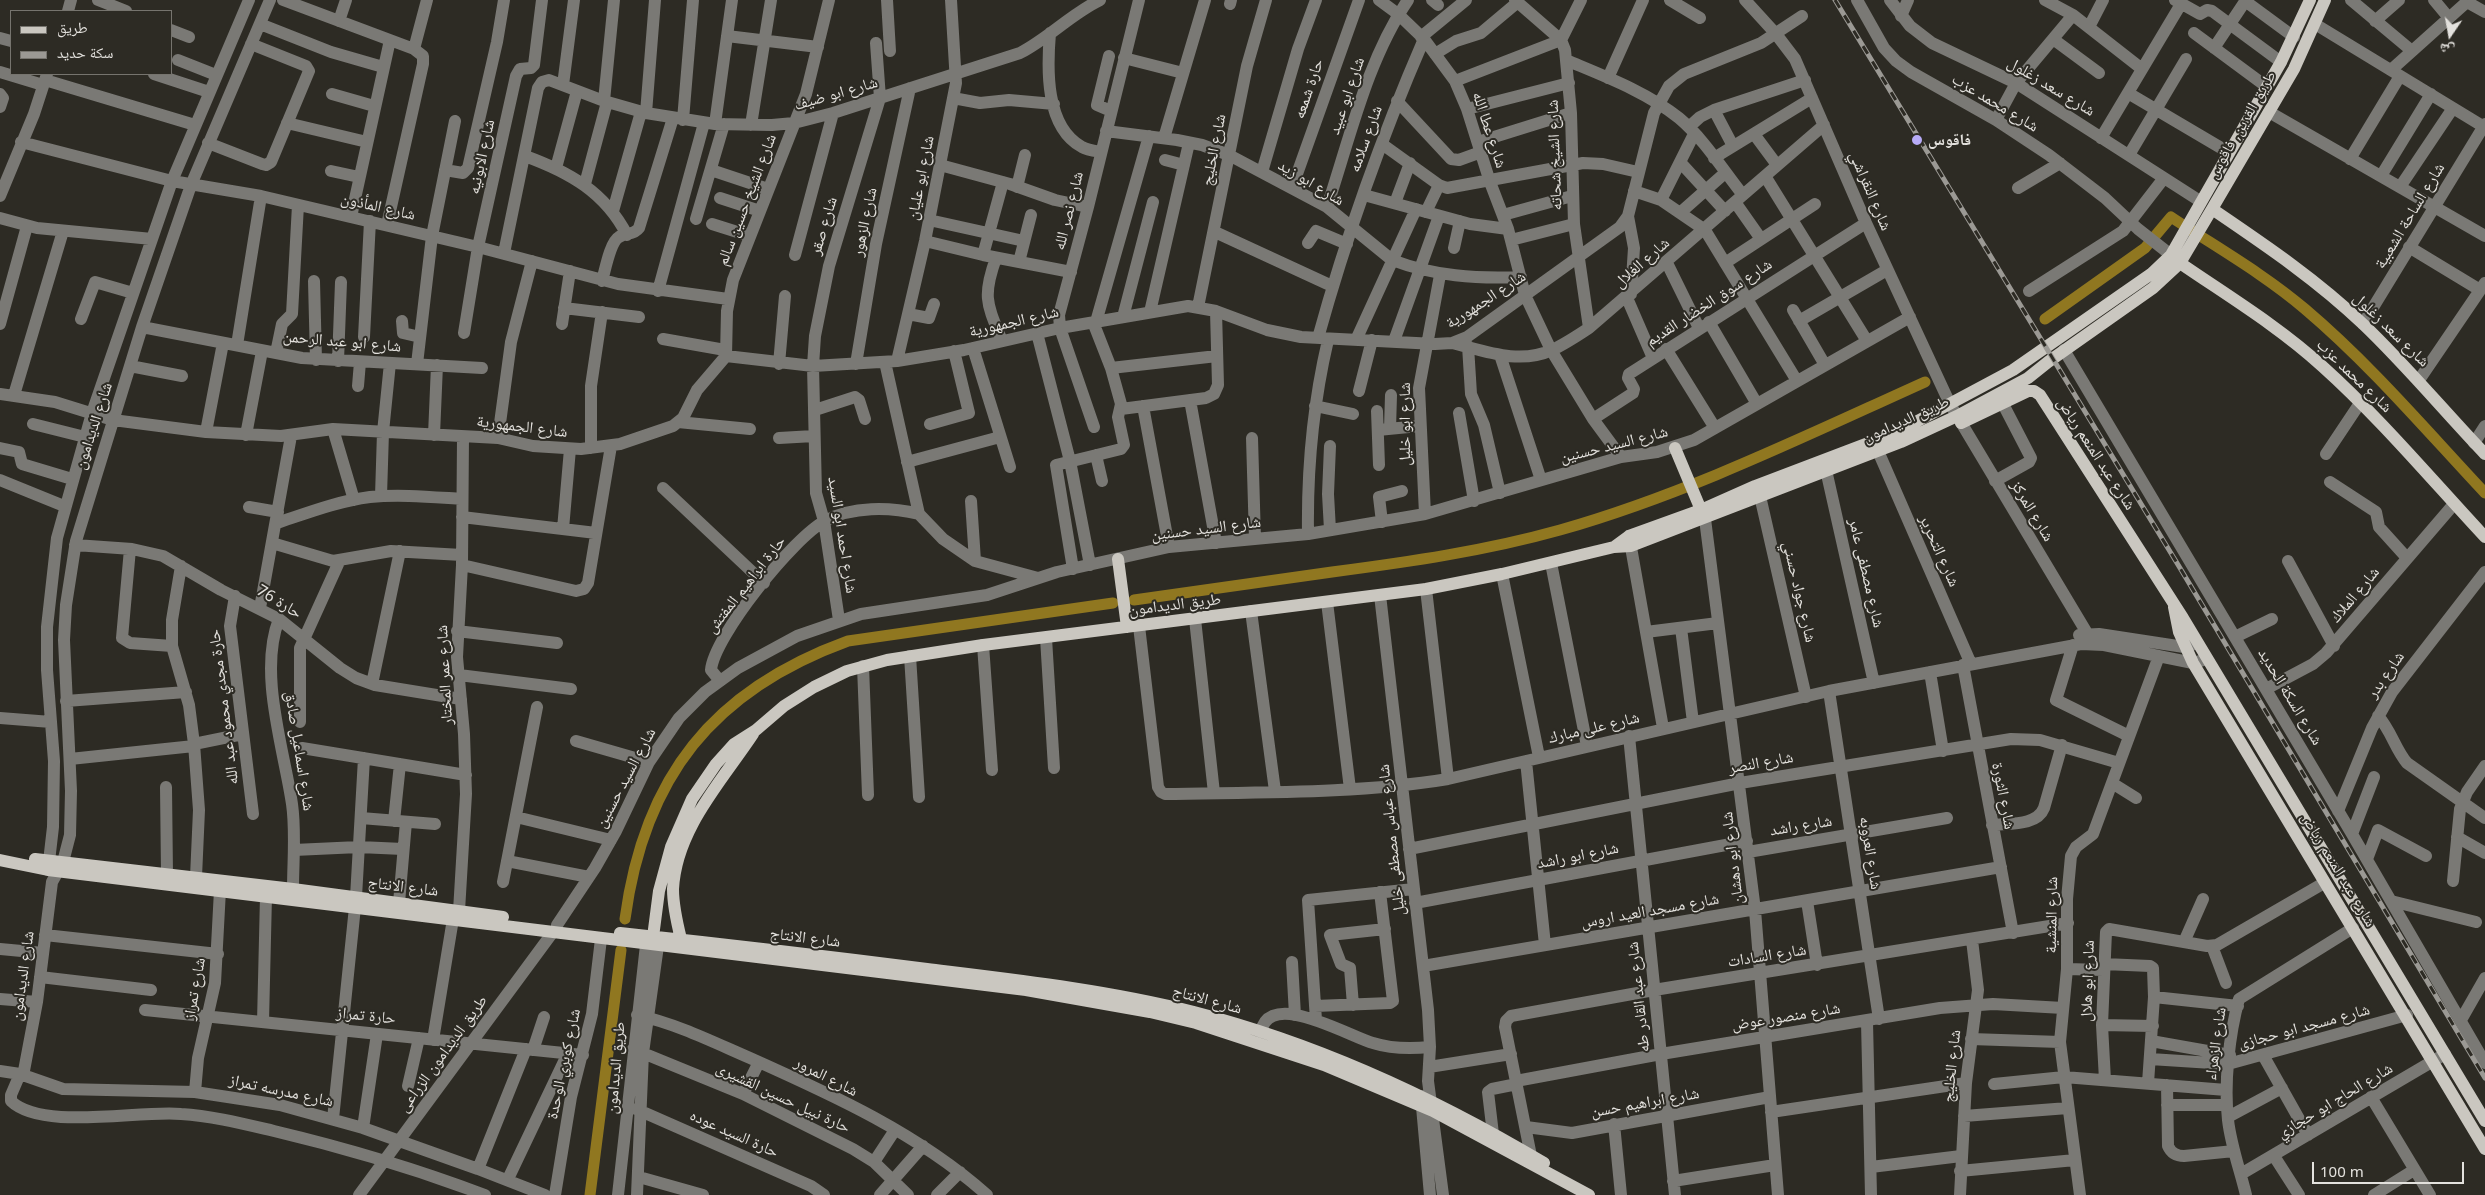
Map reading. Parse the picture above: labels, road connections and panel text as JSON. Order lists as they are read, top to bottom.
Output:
{
  "streets": {
    "main road": [
      "شارع سعد زغلول",
      "شارع محمد عزب",
      "طريق القرين, فاقوس",
      "طريق الديدامون",
      "شارع عبد المنعم رياض",
      "شارع الانتاج"
    ],
    "street": [
      "حارة شمعه",
      "شارع ابو ضيف",
      "شارع ابو عبيد",
      "شارع عطا الله",
      "شارع سلامه",
      "شارع الخليج",
      "شارع الشيخ شحاته",
      "شارع الابونيه",
      "شارع ابو عليان",
      "شارع ابو زيد",
      "شارع النقراشي",
      "شارع الشيخ حسين سالم",
      "شارع المأذون",
      "شارع نصر الله",
      "شارع الساحة الشعبية",
      "شارع الزهور",
      "شارع صقر",
      "شارع الغلال",
      "شارع الجمهورية",
      "شارع سوق الخضار القديم",
      "شارع ابو عبد الرحمن",
      "شارع ابو خليل",
      "شارع الديدامون",
      "شارع السيد حسنين",
      "شارع المركز",
      "شارع احمد ابو السيد",
      "شارع التحرير",
      "شارع مصطفى عامر",
      "حارة ابراهيم المفتش",
      "شارع جواد حسني",
      "شارع الملاك",
      "حارة 76",
      "شارع عمر المختار",
      "شارع بدر",
      "شارع السكة الحديد",
      "حارة مجدي محمود عبد الله",
      "شارع على مبارك",
      "شارع اسماعيل صادق",
      "شارع النصر",
      "شارع الثورة",
      "شارع راشد",
      "شارع عباس مصطفى خليل",
      "شارع العروبه",
      "شارع ابو راشد",
      "شارع ابو دهشان",
      "شارع مسجد العيد اروس",
      "شارع المنشية",
      "شارع السادات",
      "شارع ابو هلال",
      "شارع تمراز",
      "شارع عبد القادر طه",
      "حارة تمراز",
      "شارع منصور عوض",
      "شارع مسجد ابو حجازى",
      "شارع الزهراء",
      "طريق الديدامون الزراعى",
      "شارع كوبري الوحدة",
      "شارع المرور",
      "شارع مدرسه تمراز",
      "حارة نبيل حسين القشيرى",
      "شارع الحاج ابو حجازي",
      "شارع ابراهيم حسن",
      "حارة السيد عوده"
    ]
  },
  "crossings": [
    ["شارع سعد زغلول", "طريق القرين, فاقوس"],
    ["شارع سعد زغلول", "شارع الساحة الشعبية"],
    ["حارة شمعه", "شارع ابو زيد"],
    ["شارع ابو ضيف", "شارع ابو عليان"],
    ["شارع ابو ضيف", "شارع الشيخ حسين سالم"],
    ["شارع ابو ضيف", "شارع الزهور"],
    ["شارع ابو ضيف", "شارع صقر"],
    ["شارع ابو عبيد", "شارع عطا الله"],
    ["شارع ابو عبيد", "شارع ابو زيد"],
    ["شارع محمد عزب", "طريق القرين, فاقوس"],
    ["شارع محمد عزب", "طريق الديدامون"],
    ["شارع محمد عزب", "شارع الملاك"],
    ["طريق القرين, فاقوس", "طريق الديدامون"],
    ["شارع عطا الله", "شارع سلامه"],
    ["شارع عطا الله", "شارع ابو زيد"],
    ["شارع عطا الله", "شارع الغلال"],
    ["شارع عطا الله", "شارع الجمهورية"],
    ["شارع عطا الله", "شارع سوق الخضار القديم"],
    ["شارع عطا الله", "شارع السيد حسنين"],
    ["شارع سلامه", "شارع ابو زيد"],
    ["شارع سلامه", "شارع الجمهورية"],
    ["شارع سلامه", "شارع السيد حسنين"],
    ["شارع الخليج", "شارع ابو زيد"],
    ["شارع الخليج", "شارع الجمهورية"],
    ["شارع الخليج", "شارع السادات"],
    ["شارع الخليج", "شارع منصور عوض"],
    ["شارع الشيخ شحاته", "شارع الغلال"],
    ["شارع الشيخ شحاته", "شارع الجمهورية"],
    ["شارع الابونيه", "شارع المأذون"],
    ["شارع ابو عليان", "شارع الجمهورية"],
    ["شارع ابو زيد", "شارع نصر الله"],
    ["شارع ابو زيد", "شارع ابو خليل"],
    ["شارع النقراشي", "شارع الغلال"],
    ["شارع النقراشي", "شارع الجمهورية"],
    ["شارع النقراشي", "شارع سوق الخضار القديم"],
    ["شارع النقراشي", "طريق الديدامون"],
    ["شارع النقراشي", "شارع السيد حسنين"],
    ["شارع النقراشي", "شارع المركز"],
    ["شارع الشيخ حسين سالم", "شارع المأذون"],
    ["شارع الشيخ حسين سالم", "شارع الجمهورية"],
    ["شارع المأذون", "شارع الديدامون"],
    ["شارع نصر الله", "شارع الجمهورية"],
    ["شارع الزهور", "شارع الجمهورية"],
    ["شارع صقر", "شارع الجمهورية"],
    ["شارع صقر", "شارع احمد ابو السيد"],
    ["شارع الغلال", "شارع الجمهورية"],
    ["شارع الجمهورية", "شارع ابو خليل"],
    ["شارع الجمهورية", "شارع الديدامون"],
    ["شارع الجمهورية", "شارع احمد ابو السيد"],
    ["شارع الجمهورية", "شارع عمر المختار"],
    ["شارع ابو عبد الرحمن", "شارع الديدامون"],
    ["طريق الديدامون", "شارع عبد المنعم رياض"],
    ["طريق الديدامون", "شارع المركز"],
    ["طريق الديدامون", "شارع التحرير"],
    ["طريق الديدامون", "شارع مصطفى عامر"],
    ["طريق الديدامون", "شارع جواد حسني"],
    ["طريق الديدامون", "شارع السكة الحديد"],
    ["طريق الديدامون", "شارع على مبارك"],
    ["طريق الديدامون", "شارع عباس مصطفى خليل"],
    ["طريق الديدامون", "شارع ابو دهشان"],
    ["طريق الديدامون", "شارع الانتاج"],
    ["طريق الديدامون", "شارع المرور"],
    ["طريق الديدامون", "حارة نبيل حسين القشيرى"],
    ["طريق الديدامون", "حارة السيد عوده"],
    ["شارع ابو خليل", "شارع السيد حسنين"],
    ["شارع الديدامون", "حارة 76"],
    ["شارع الديدامون", "شارع الانتاج"],
    ["شارع الديدامون", "شارع مدرسه تمراز"],
    ["شارع السيد حسنين", "شارع احمد ابو السيد"],
    ["شارع السيد حسنين", "حارة ابراهيم المفتش"],
    ["شارع السيد حسنين", "شارع الانتاج"],
    ["شارع السيد حسنين", "طريق الديدامون الزراعى"],
    ["شارع عبد المنعم رياض", "شارع المركز"],
    ["شارع عبد المنعم رياض", "شارع مسجد ابو حجازى"],
    ["شارع عبد المنعم رياض", "شارع الزهراء"],
    ["شارع عبد المنعم رياض", "شارع الحاج ابو حجازي"],
    ["شارع احمد ابو السيد", "حارة ابراهيم المفتش"],
    ["شارع التحرير", "شارع على مبارك"],
    ["شارع التحرير", "شارع الثورة"],
    ["شارع مصطفى عامر", "شارع على مبارك"],
    ["شارع جواد حسني", "شارع على مبارك"],
    ["شارع الملاك", "شارع السكة الحديد"],
    ["حارة 76", "شارع عمر المختار"],
    ["حارة 76", "حارة مجدي محمود عبد الله"],
    ["حارة 76", "شارع اسماعيل صادق"],
    ["شارع عمر المختار", "شارع الانتاج"],
    ["شارع عمر المختار", "حارة تمراز"],
    ["شارع بدر", "شارع السكة الحديد"],
    ["شارع على مبارك", "شارع الثورة"],
    ["شارع على مبارك", "شارع عباس مصطفى خليل"],
    ["شارع على مبارك", "شارع العروبه"],
    ["شارع على مبارك", "شارع ابو دهشان"],
    ["شارع على مبارك", "شارع عبد القادر طه"],
    ["شارع اسماعيل صادق", "شارع الانتاج"],
    ["شارع النصر", "شارع الثورة"],
    ["شارع النصر", "شارع عباس مصطفى خليل"],
    ["شارع النصر", "شارع العروبه"],
    ["شارع النصر", "شارع ابو دهشان"],
    ["شارع النصر", "شارع المنشية"],
    ["شارع النصر", "شارع عبد القادر طه"],
    ["شارع الثورة", "شارع مسجد العيد اروس"],
    ["شارع الثورة", "شارع السادات"],
    ["شارع راشد", "شارع العروبه"],
    ["شارع راشد", "شارع ابو راشد"],
    ["شارع راشد", "شارع ابو دهشان"],
    ["شارع عباس مصطفى خليل", "شارع ابو راشد"],
    ["شارع عباس مصطفى خليل", "شارع الانتاج"],
    ["شارع عباس مصطفى خليل", "شارع مسجد العيد اروس"],
    ["شارع العروبه", "شارع مسجد العيد اروس"],
    ["شارع العروبه", "شارع السادات"],
    ["شارع العروبه", "شارع منصور عوض"],
    ["شارع ابو راشد", "شارع ابو دهشان"],
    ["شارع ابو راشد", "شارع عبد القادر طه"],
    ["شارع ابو دهشان", "شارع مسجد العيد اروس"],
    ["شارع ابو دهشان", "شارع السادات"],
    ["شارع ابو دهشان", "شارع منصور عوض"],
    ["شارع ابو دهشان", "شارع ابراهيم حسن"],
    ["شارع الانتاج", "شارع السادات"],
    ["شارع الانتاج", "شارع تمراز"],
    ["شارع الانتاج", "شارع منصور عوض"],
    ["شارع الانتاج", "طريق الديدامون الزراعى"],
    ["شارع الانتاج", "شارع كوبري الوحدة"],
    ["شارع مسجد العيد اروس", "شارع عبد القادر طه"],
    ["شارع المنشية", "شارع السادات"],
    ["شارع المنشية", "شارع منصور عوض"],
    ["شارع السادات", "شارع عبد القادر طه"],
    ["شارع السادات", "شارع منصور عوض"],
    ["شارع السادات", "شارع ابراهيم حسن"],
    ["شارع تمراز", "حارة تمراز"],
    ["شارع تمراز", "شارع مدرسه تمراز"],
    ["شارع عبد القادر طه", "شارع منصور عوض"],
    ["شارع عبد القادر طه", "شارع ابراهيم حسن"],
    ["حارة تمراز", "طريق الديدامون الزراعى"],
    ["حارة تمراز", "شارع كوبري الوحدة"],
    ["شارع مسجد ابو حجازى", "شارع الزهراء"],
    ["شارع الزهراء", "شارع الحاج ابو حجازي"],
    ["طريق الديدامون الزراعى", "شارع مدرسه تمراز"]
  ],
  "places": ["فاقوس"],
  "legend": ["طريق", "سكة حديد"],
  "scale_bar": "100 m",
  "north": "bottom"
}
